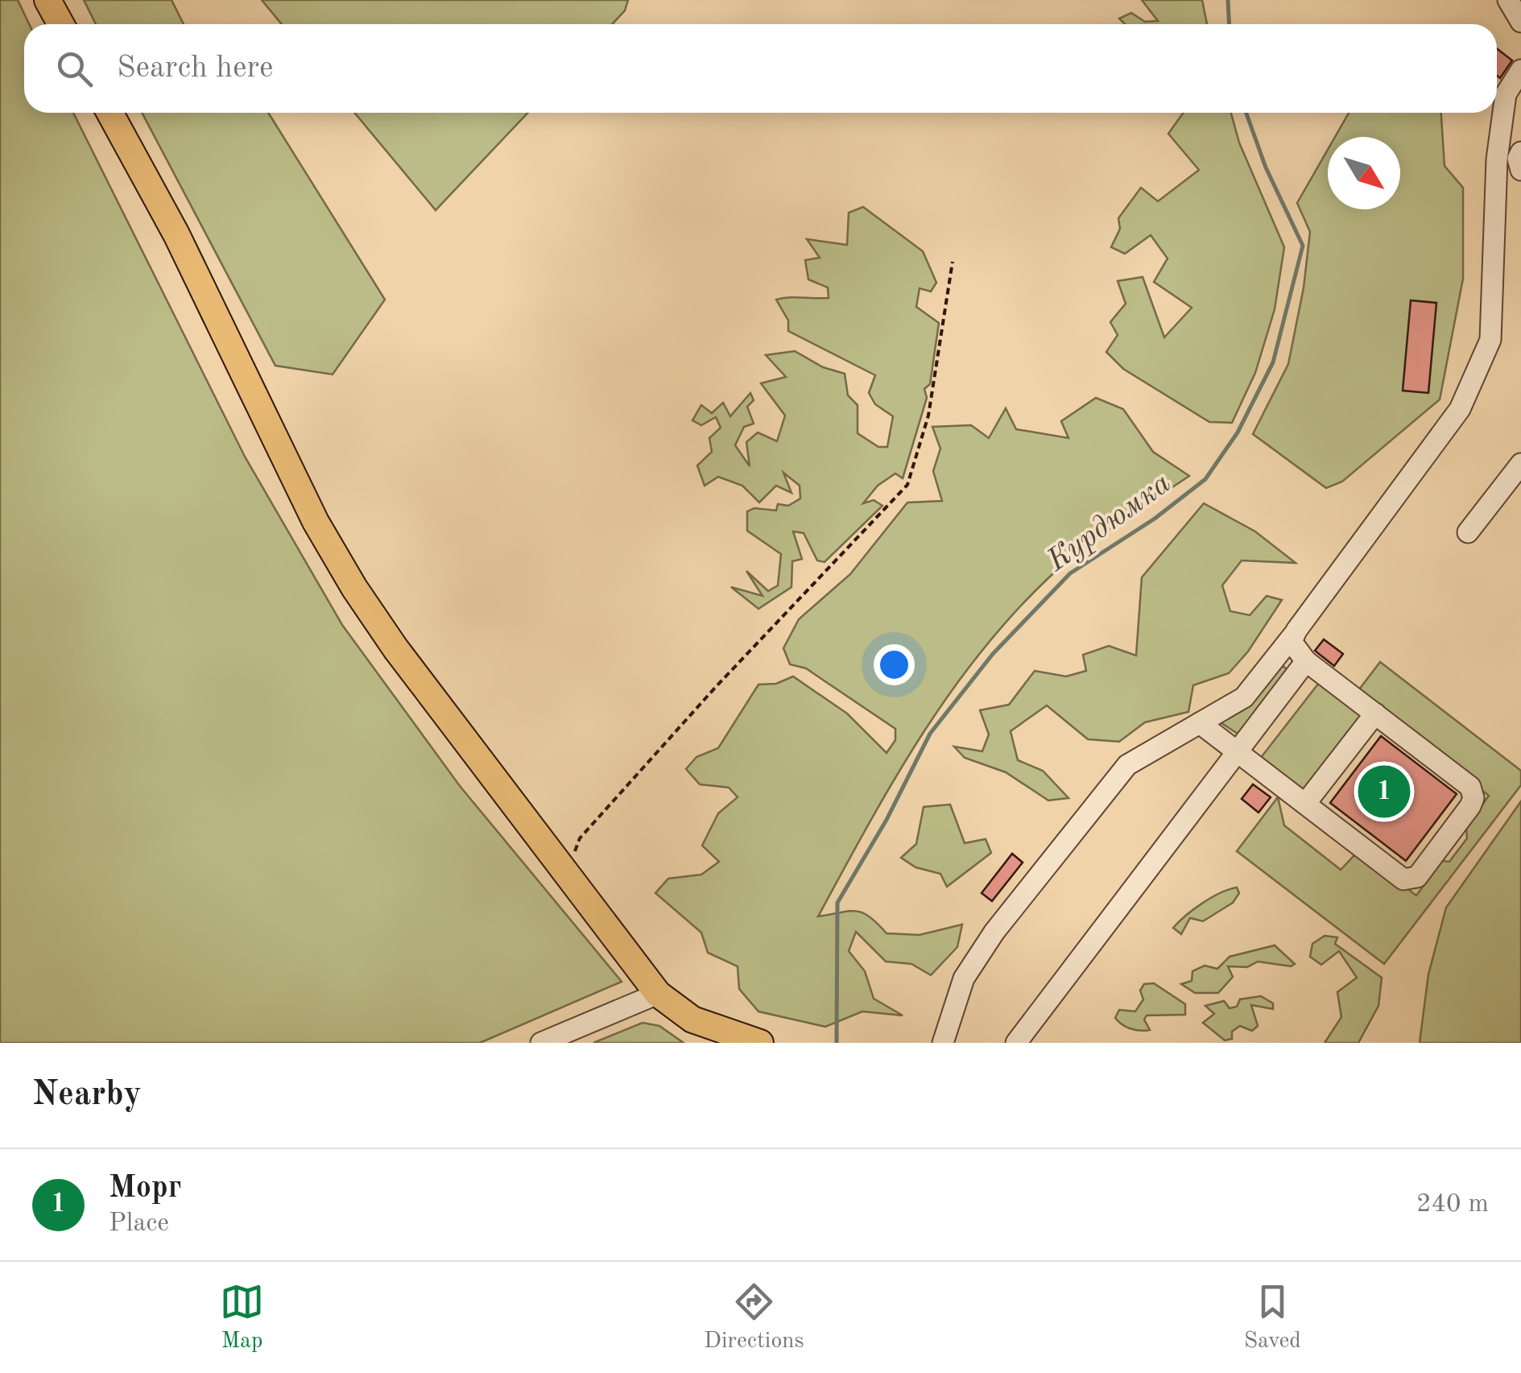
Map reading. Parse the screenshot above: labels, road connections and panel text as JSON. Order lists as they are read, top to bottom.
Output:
{
  "water": ["Курдюмка"],
  "north": "bottom right",
  "page": {
    "search": "Search here",
    "pins": "1",
    "heading": "Nearby",
    "list": [
      {
        "mark": "1",
        "name": "Морг",
        "note": "Place",
        "value": "240 m"
      }
    ],
    "nav": ["Map", "Directions", "Saved"]
  }
}
